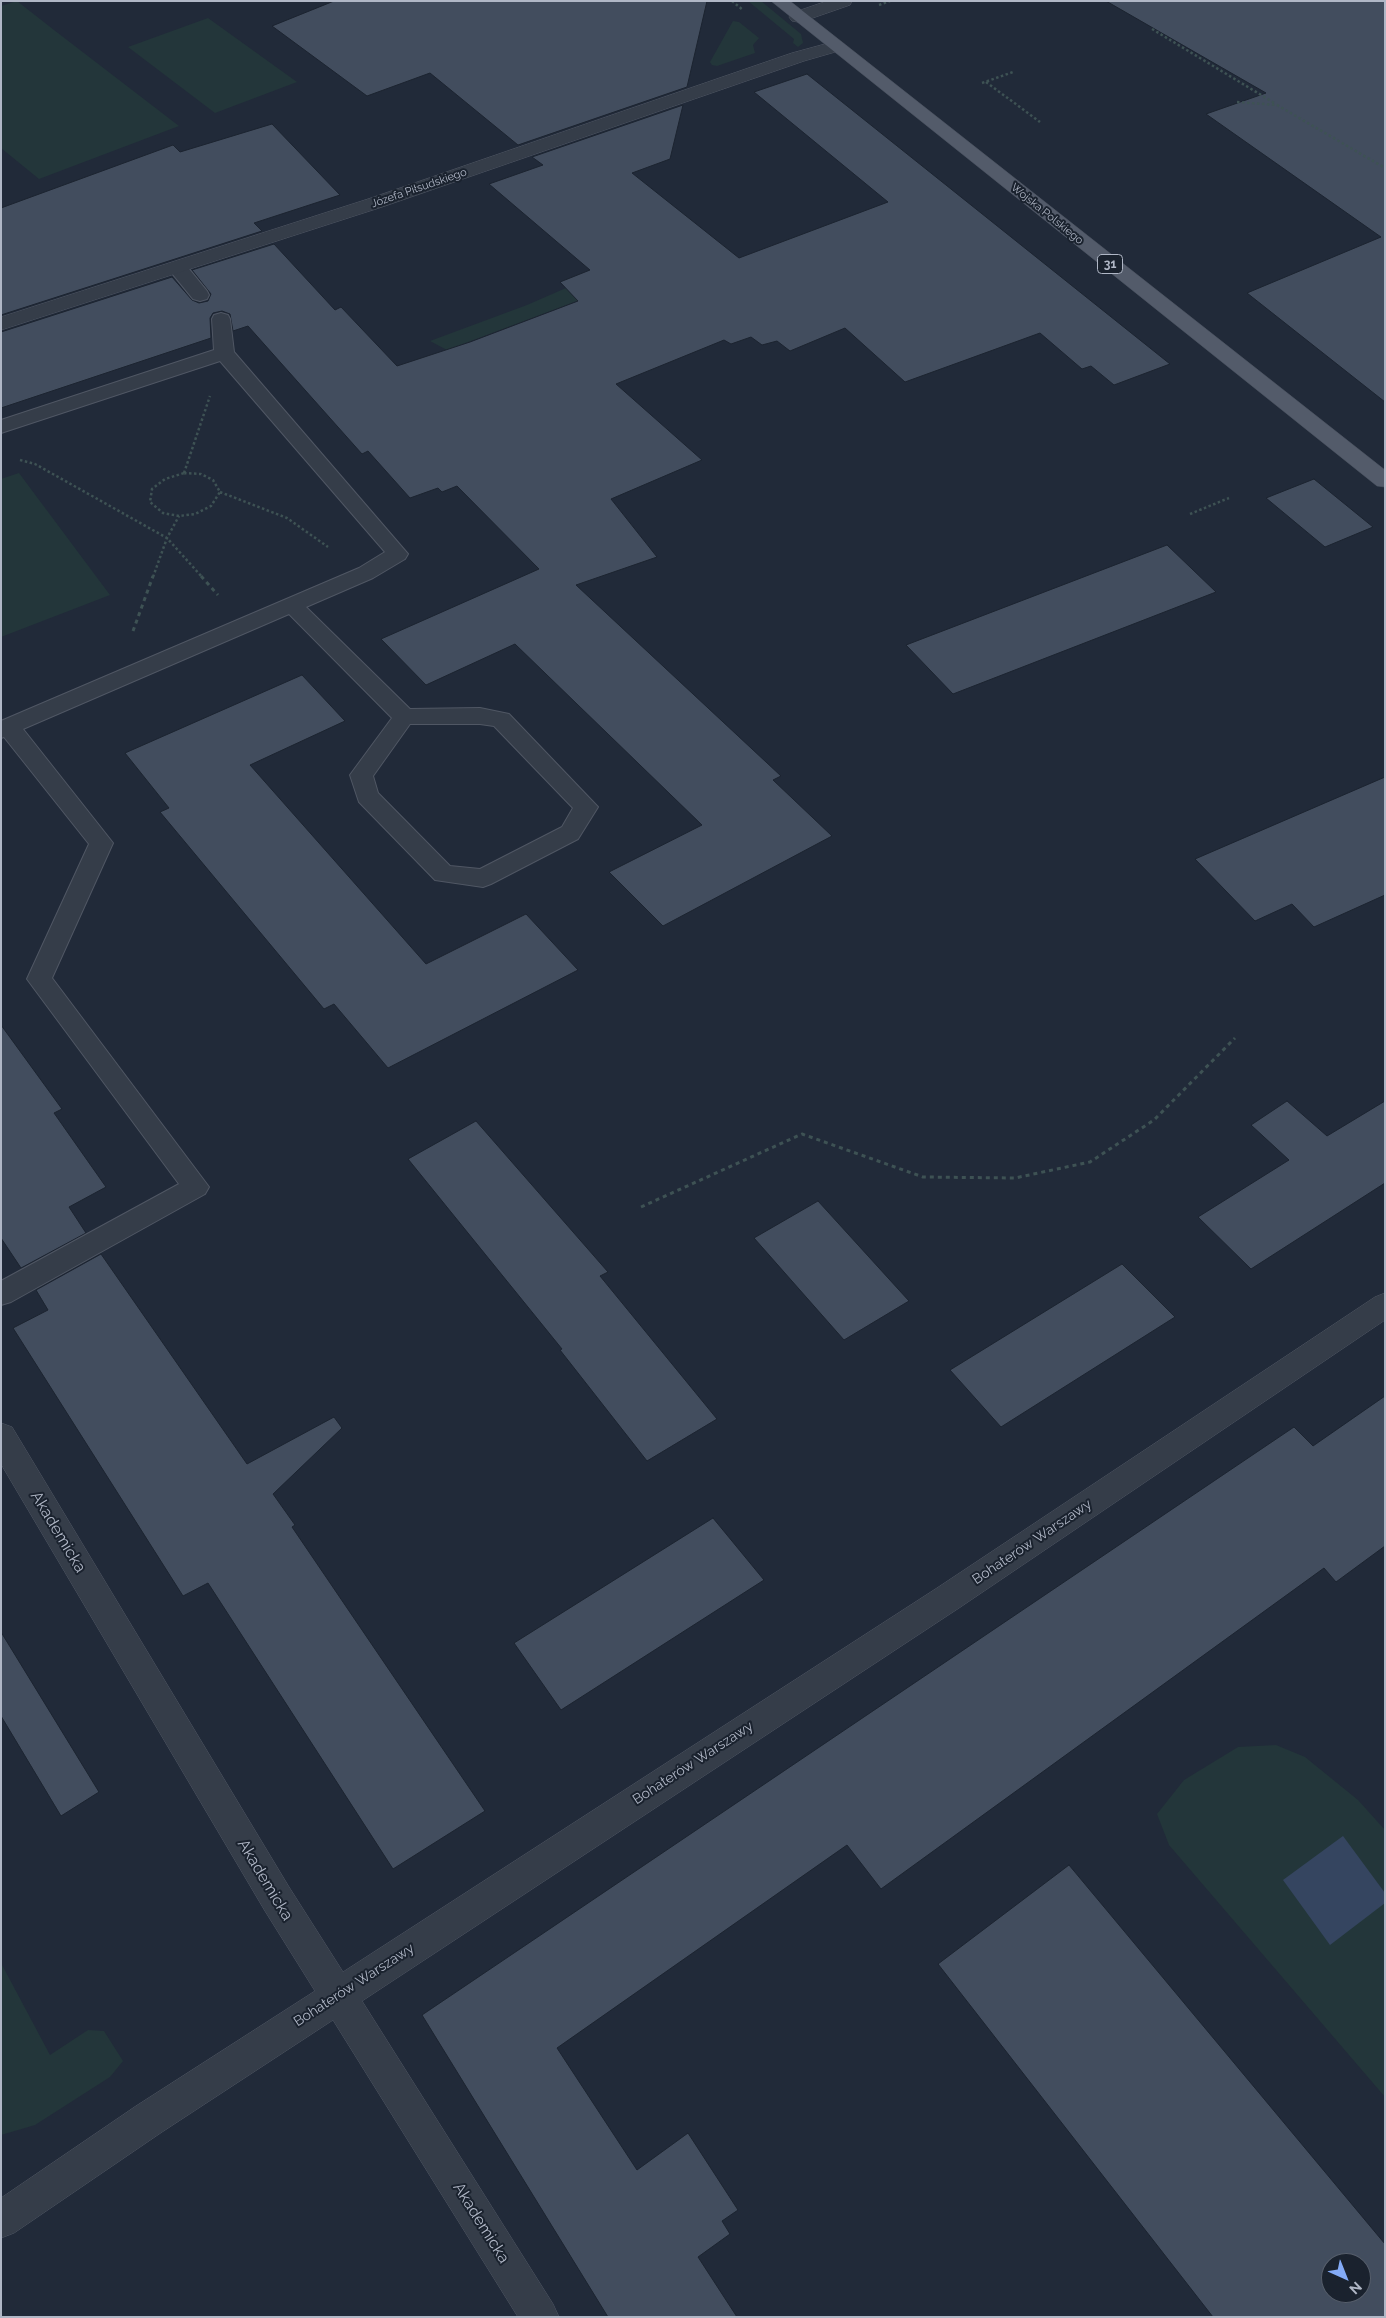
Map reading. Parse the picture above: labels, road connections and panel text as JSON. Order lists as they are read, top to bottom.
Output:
{
  "streets": {
    "main road": ["Wojska Polskiego", "31"],
    "street": ["Józefa Piłsudskiego", "Akademicka", "Bohaterów Warszawy"]
  },
  "crossings": [
    ["Józefa Piłsudskiego", "Wojska Polskiego"],
    ["Akademicka", "Bohaterów Warszawy"]
  ],
  "north": "bottom right"
}
